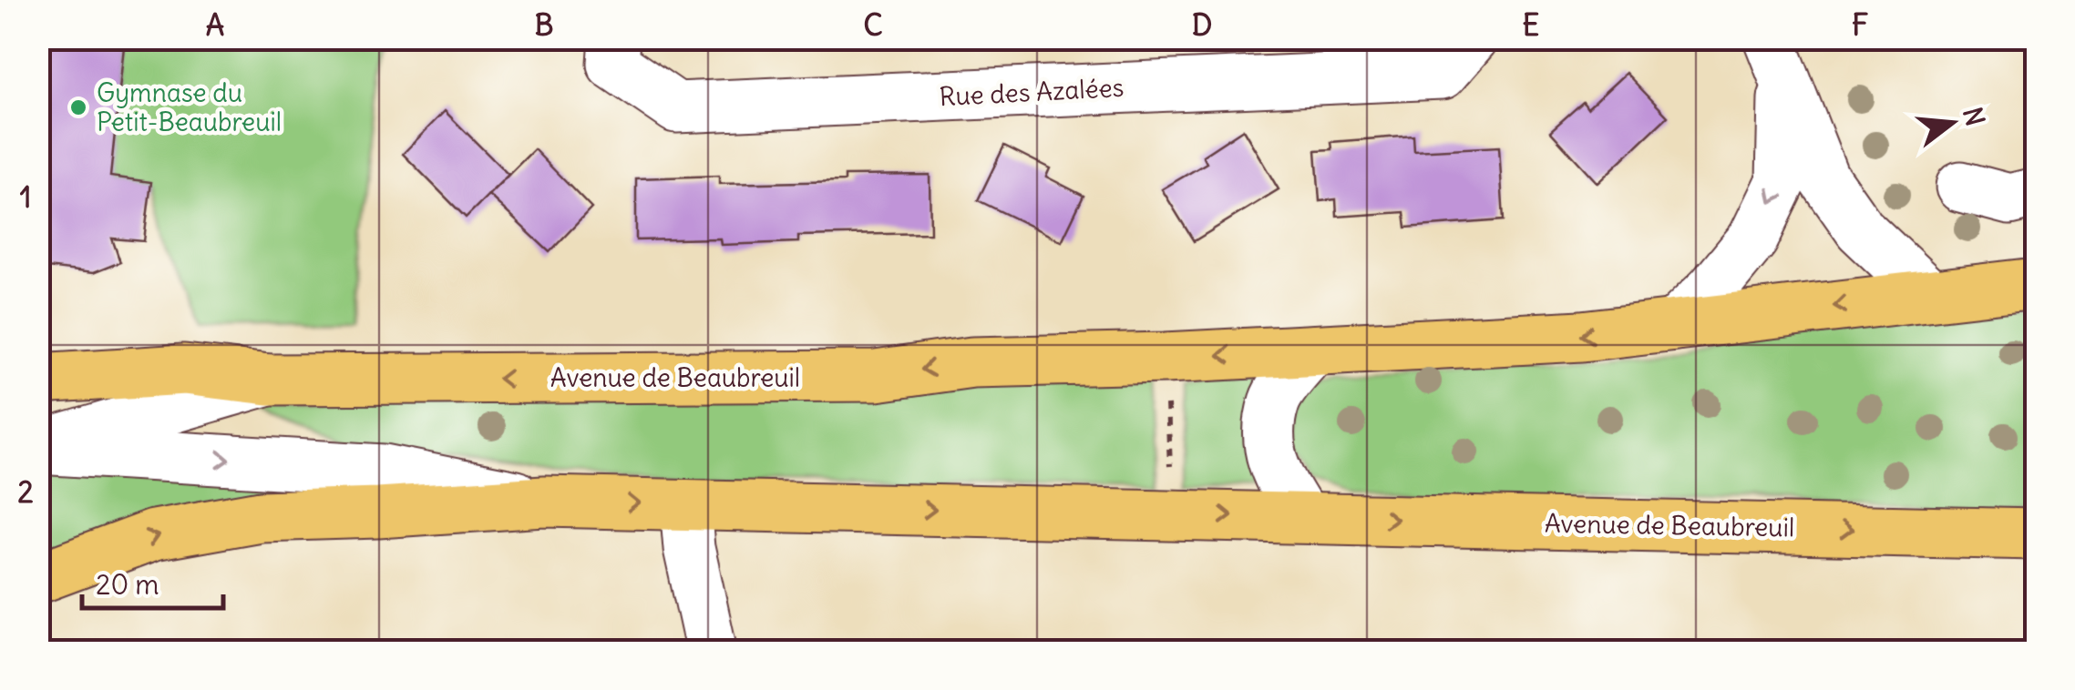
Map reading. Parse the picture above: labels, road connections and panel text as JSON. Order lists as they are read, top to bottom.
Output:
{
  "streets": {
    "main road": ["Avenue de Beaubreuil"],
    "street": ["Rue des Azalées"]
  },
  "places": ["Gymnase du Petit-Beaubreuil"],
  "scale_bar": "20 m",
  "north": "right",
  "grid": {
    "columns": [
      "A",
      "B",
      "C",
      "D",
      "E",
      "F"
    ],
    "rows": ["1", "2"]
  }
}
